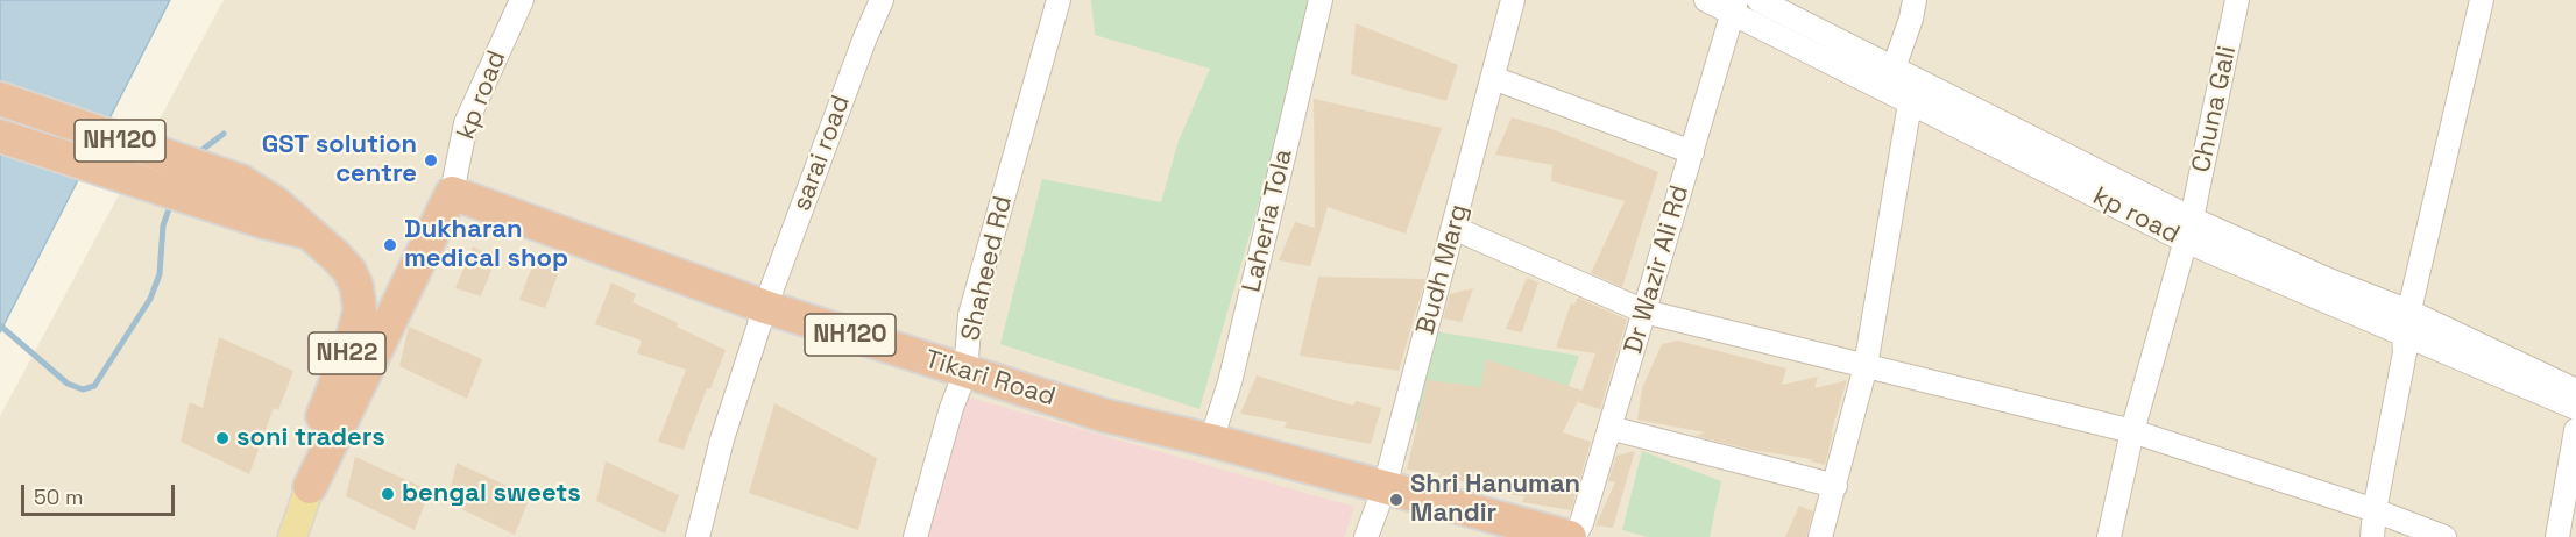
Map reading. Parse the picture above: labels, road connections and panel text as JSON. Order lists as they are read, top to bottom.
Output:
{
  "streets": {
    "highway": ["NH120", "NH22", "Tikari Road"],
    "street": [
      "kp road",
      "Chuna Gali",
      "sarai road",
      "Laheria Tola",
      "Shaheed Rd",
      "Budh Marg",
      "Dr Wazir Ali Rd"
    ]
  },
  "crossings": [
    ["kp road", "Chuna Gali"],
    ["kp road", "Dr Wazir Ali Rd"],
    ["kp road", "Tikari Road"],
    ["NH120", "NH22"],
    ["sarai road", "Tikari Road"],
    ["Laheria Tola", "Tikari Road"],
    ["Shaheed Rd", "Tikari Road"],
    ["Budh Marg", "Tikari Road"],
    ["Dr Wazir Ali Rd", "Tikari Road"]
  ],
  "places": [
    "GST solution centre",
    "Dukharan medical shop",
    "soni traders",
    "bengal sweets",
    "Shri Hanuman Mandir"
  ],
  "scale_bar": "50 m"
}
